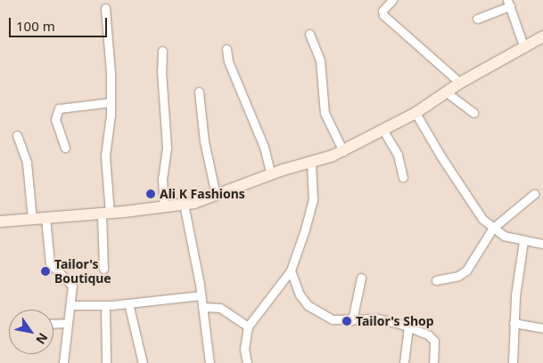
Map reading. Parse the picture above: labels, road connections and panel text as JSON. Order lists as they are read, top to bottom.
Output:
{
  "places": ["Ali K Fashions", "Tailor's Boutique", "Tailor's Shop"],
  "scale_bar": "100 m",
  "north": "bottom right"
}
